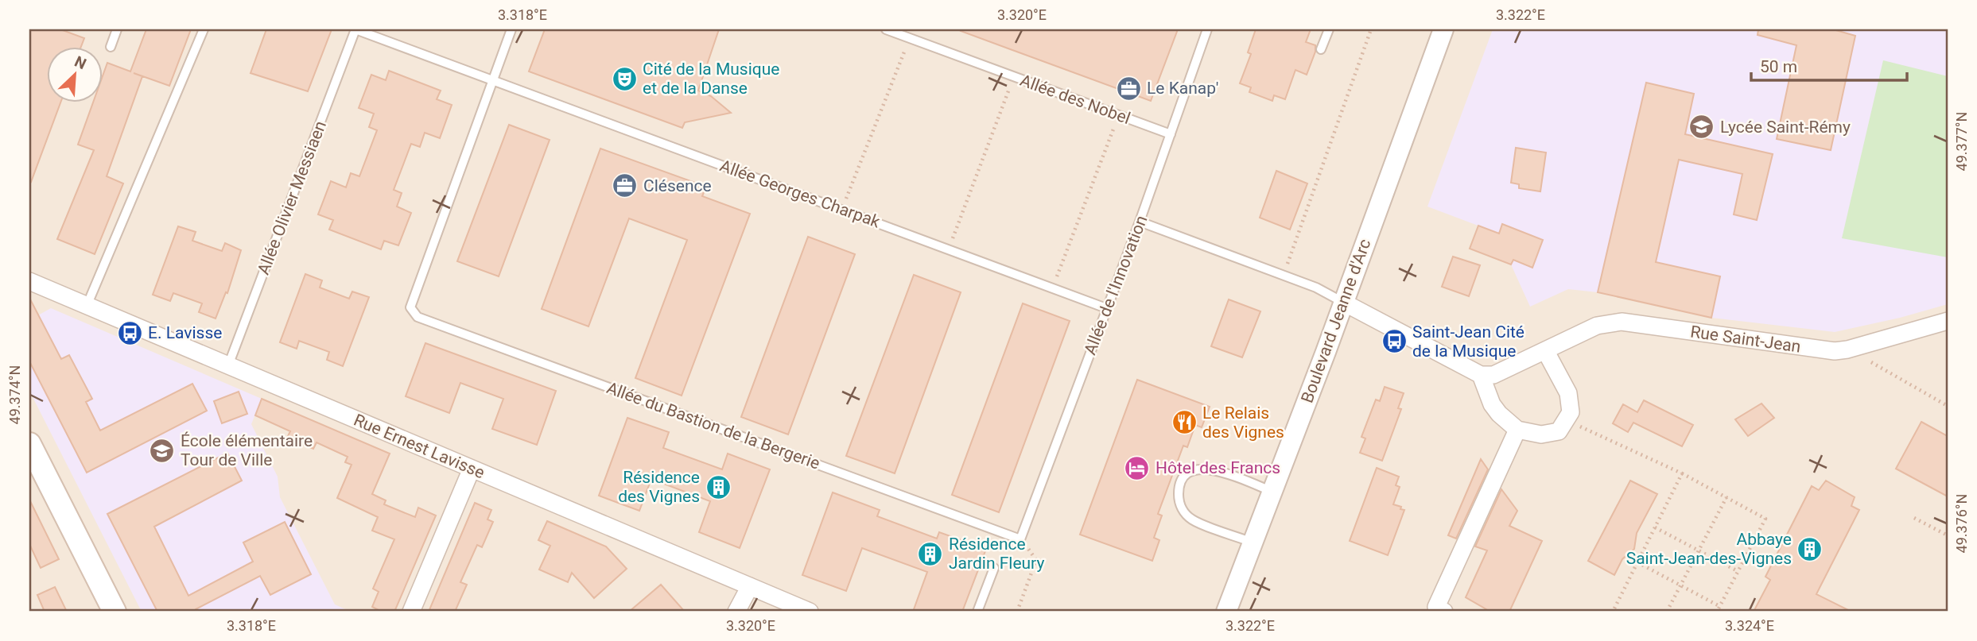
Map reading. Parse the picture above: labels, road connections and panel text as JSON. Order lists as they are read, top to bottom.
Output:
{
  "streets": {
    "street": ["Boulevard Jeanne d'Arc", "Rue Saint-Jean", "Rue Ernest Lavisse"],
    "lane": [
      "Allée des Nobel",
      "Allée Georges Charpak",
      "Allée Olivier Messiaen",
      "Allée de l'Innovation",
      "Allée du Bastion de la Bergerie"
    ]
  },
  "crossings": [
    ["Allée des Nobel", "Allée de l'Innovation"],
    ["Allée Georges Charpak", "Allée Olivier Messiaen"],
    ["Allée Georges Charpak", "Allée de l'Innovation"],
    ["Allée Georges Charpak", "Allée du Bastion de la Bergerie"],
    ["Allée Olivier Messiaen", "Rue Ernest Lavisse"],
    ["Allée de l'Innovation", "Allée du Bastion de la Bergerie"]
  ],
  "places": {
    "theatre": ["Cité de la Musique et de la Danse"],
    "office": ["Le Kanap'", "Clésence"],
    "school or university": ["Lycée Saint-Rémy", "École élémentaire Tour de Ville"],
    "bus stop": ["E. Lavisse", "Saint-Jean Cité de la Musique"],
    "restaurant": ["Le Relais des Vignes"],
    "hotel": ["Hôtel des Francs"],
    "building": ["Résidence des Vignes", "Abbaye Saint-Jean-des-Vignes", "Résidence Jardin Fleury"]
  },
  "scale_bar": "50 m",
  "north": "top right",
  "coordinates": [
    "3.318°E",
    "3.320°E",
    "3.322°E",
    "49.377°N",
    "49.374°N",
    "49.376°N",
    "3.324°E"
  ]
}
